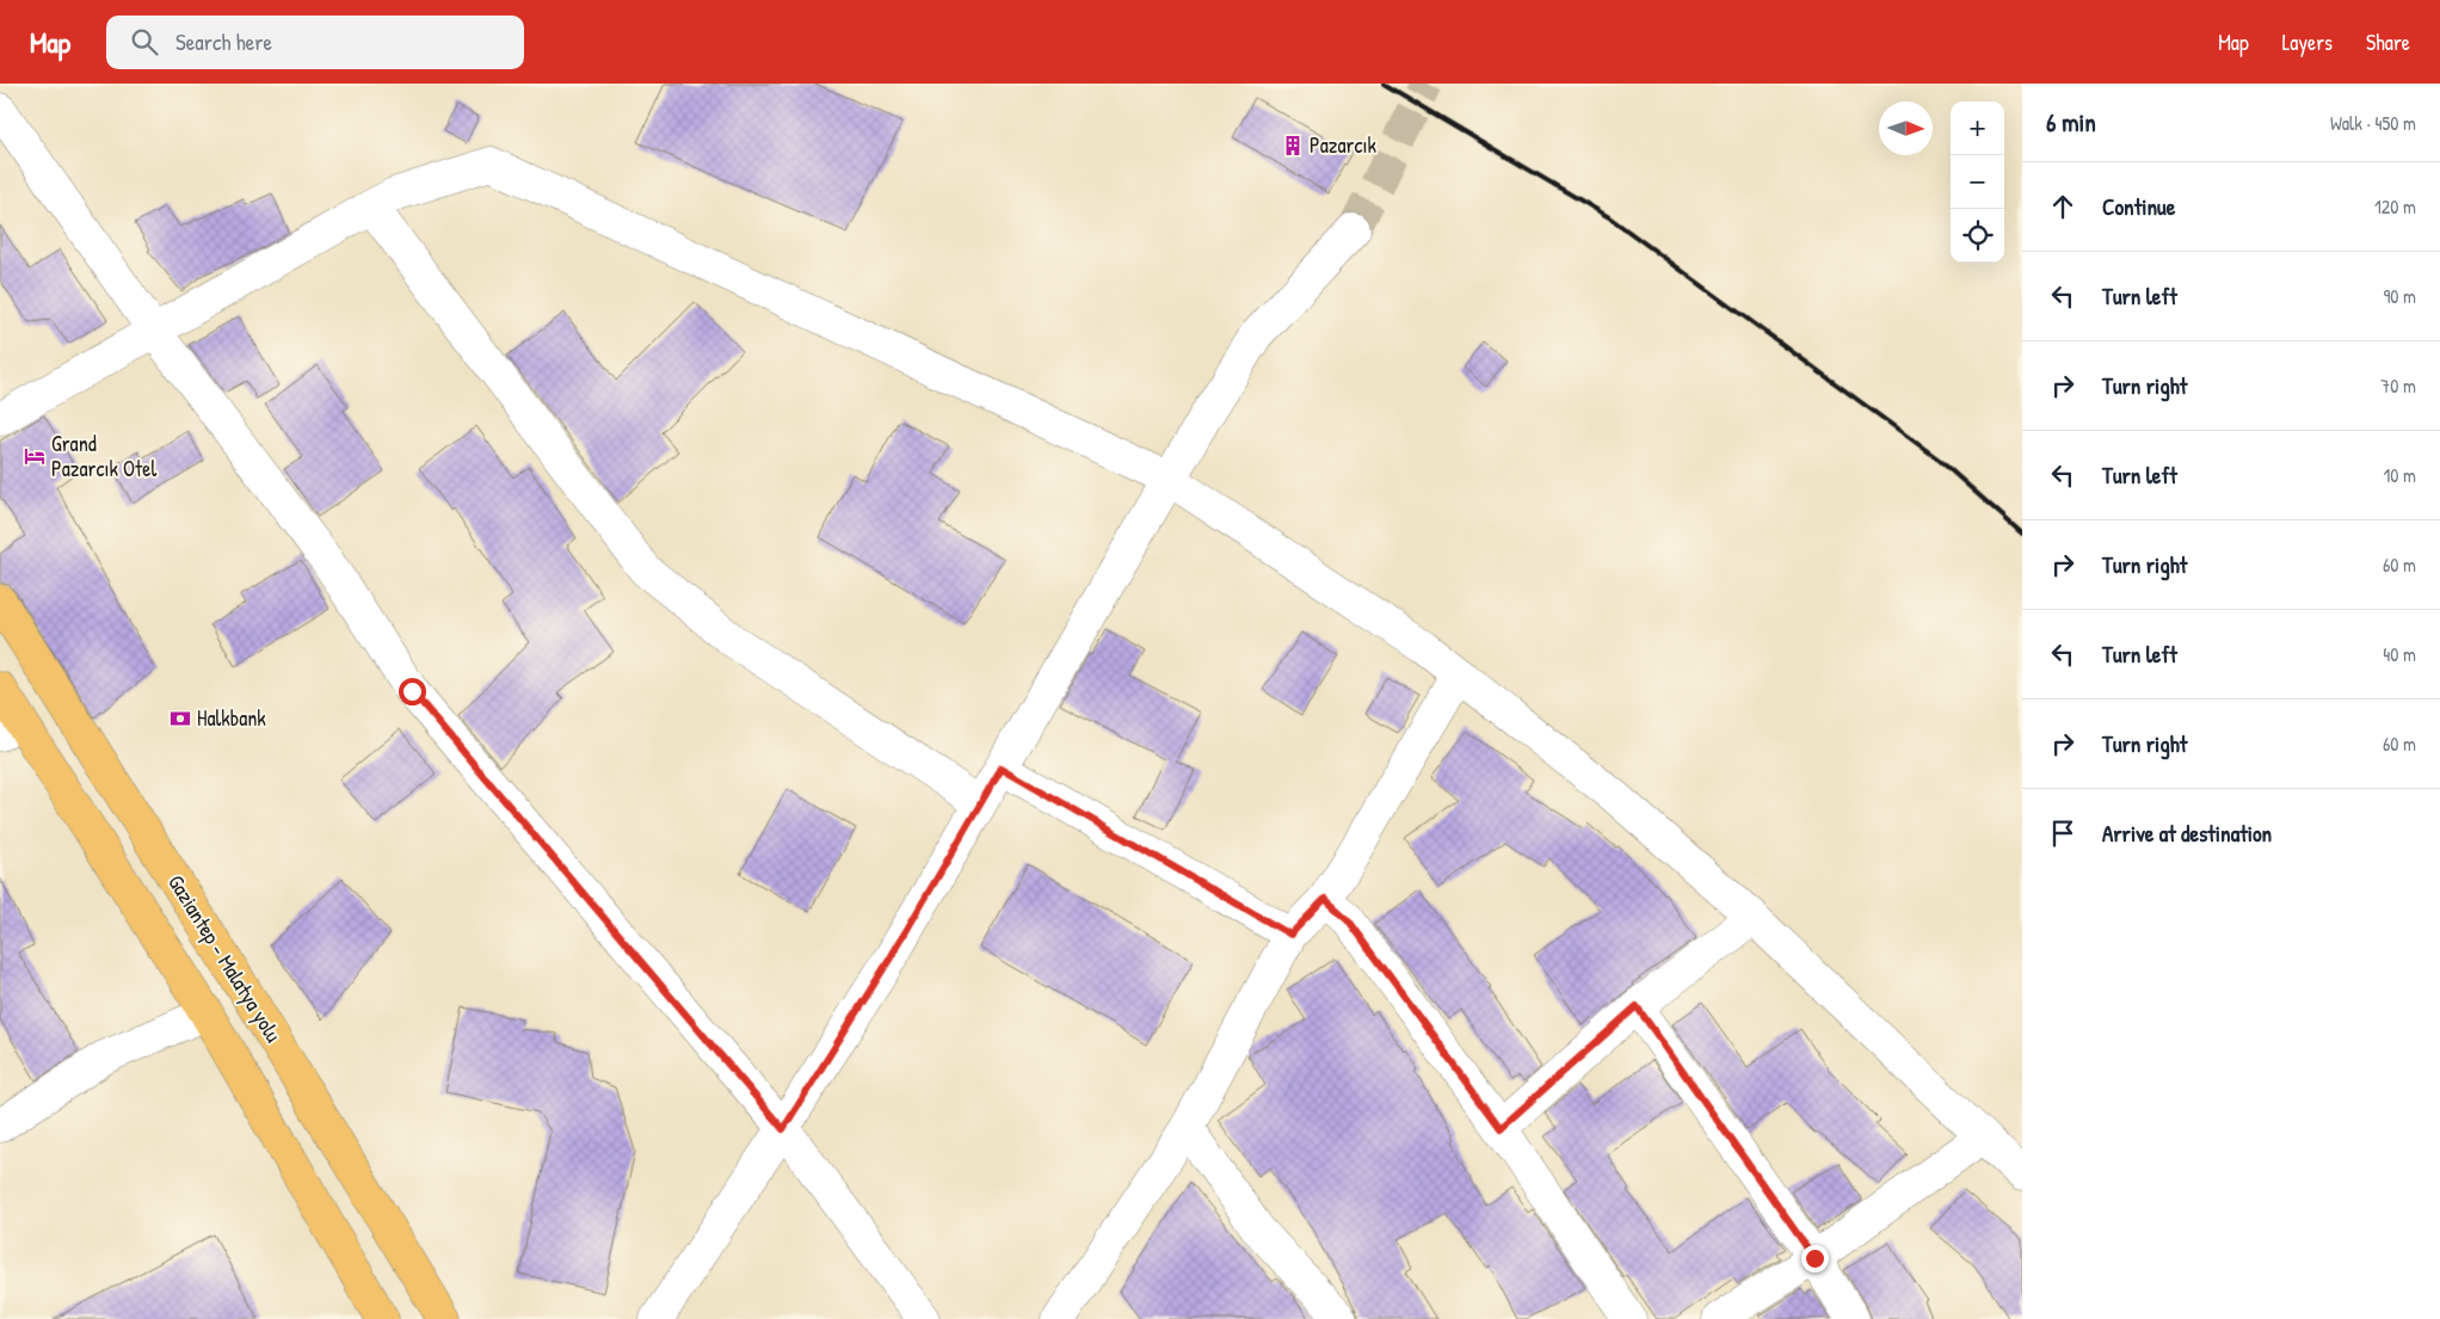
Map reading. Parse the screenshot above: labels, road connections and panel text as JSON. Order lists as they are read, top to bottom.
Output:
{
  "streets": {
    "highway": ["Gaziantep - Malatya yolu"]
  },
  "places": {
    "building": ["Pazarcık"],
    "hotel": ["Grand Pazarcık Otel"],
    "bank": ["Halkbank"]
  },
  "north": "right",
  "page": {
    "header": "Map",
    "search": "Search here",
    "nav": ["Map", "Layers", "Share"],
    "heading": ["6 min", "Walk · 450 m"],
    "map_buttons": ["+", "−"],
    "list": [
      ["Continue", "120 m"],
      ["Turn left", "90 m"],
      ["Turn right", "70 m"],
      ["Turn left", "10 m"],
      ["Turn right", "60 m"],
      ["Turn left", "40 m"],
      ["Turn right", "60 m"],
      "Arrive at destination"
    ]
  }
}
